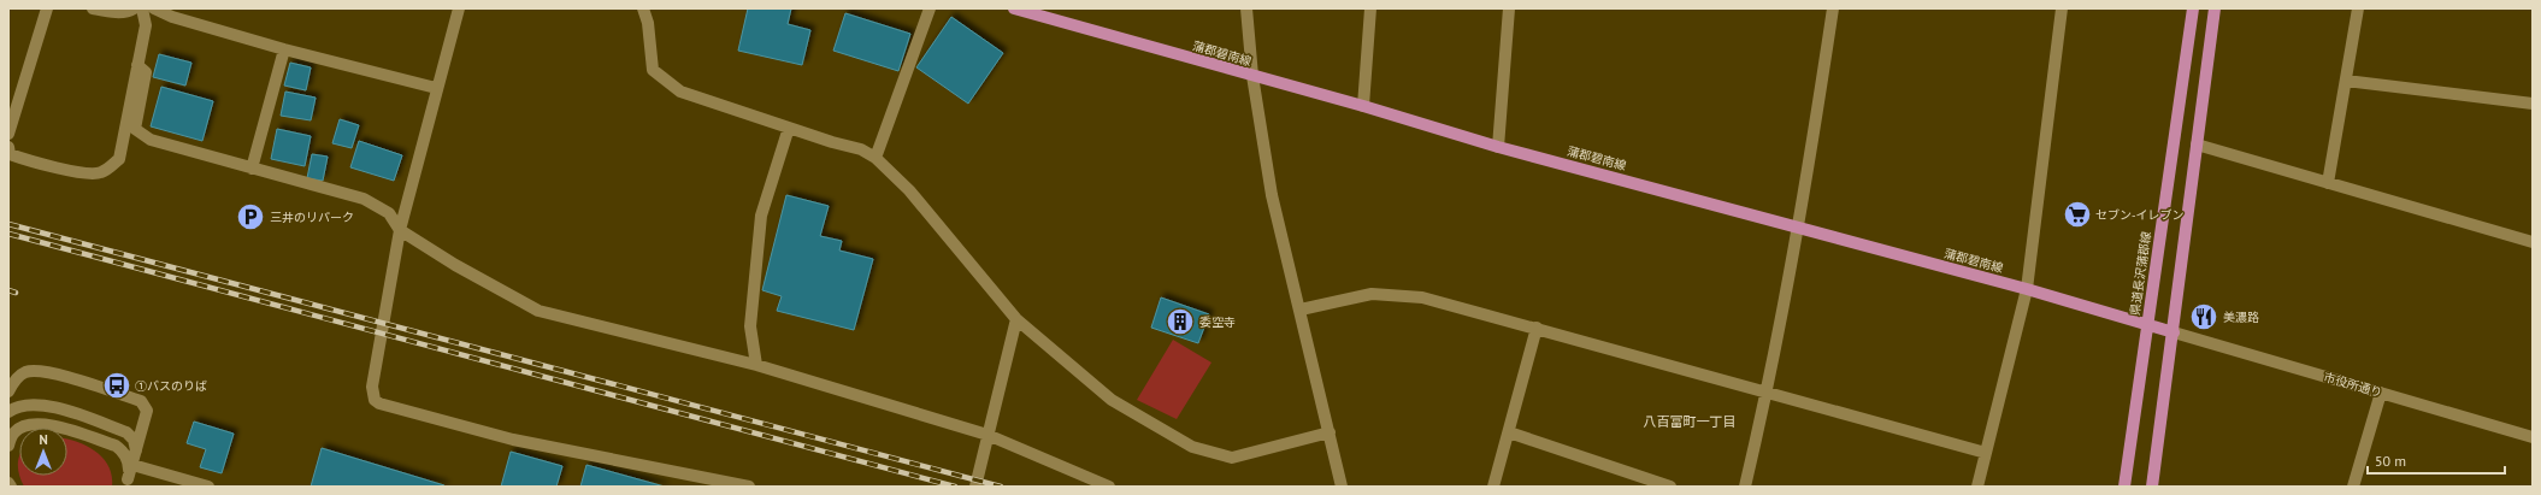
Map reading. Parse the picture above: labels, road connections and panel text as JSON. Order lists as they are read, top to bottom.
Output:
{
  "streets": {
    "main road": ["蒲郡碧南線", "県道長沢蒲郡線"],
    "street": ["市役所通り"]
  },
  "crossings": [
    ["蒲郡碧南線", "県道長沢蒲郡線"],
    ["蒲郡碧南線", "市役所通り"]
  ],
  "districts": ["八百富町一丁目"],
  "places": {
    "supermarket": ["セブン-イレブン"],
    "parking": ["三井のリパーク"],
    "restaurant": ["美濃路"],
    "building": ["委空寺"],
    "bus stop": ["①バスのりば"]
  },
  "scale_bar": "50 m",
  "north": "top"
}
